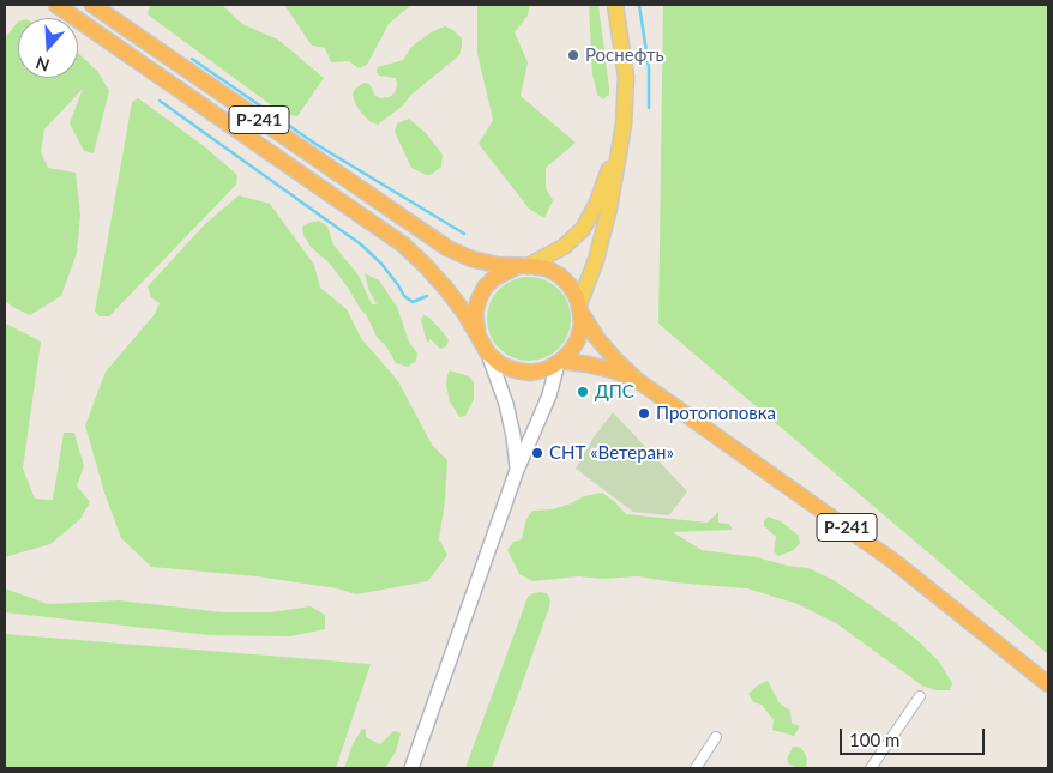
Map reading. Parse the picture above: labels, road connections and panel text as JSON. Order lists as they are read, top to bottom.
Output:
{
  "streets": {
    "highway": ["Р-241"]
  },
  "places": [
    "Роснефть",
    "ДПС",
    "Протопоповка",
    "СНТ «Ветеран»"
  ],
  "scale_bar": "100 m",
  "north": "bottom"
}
